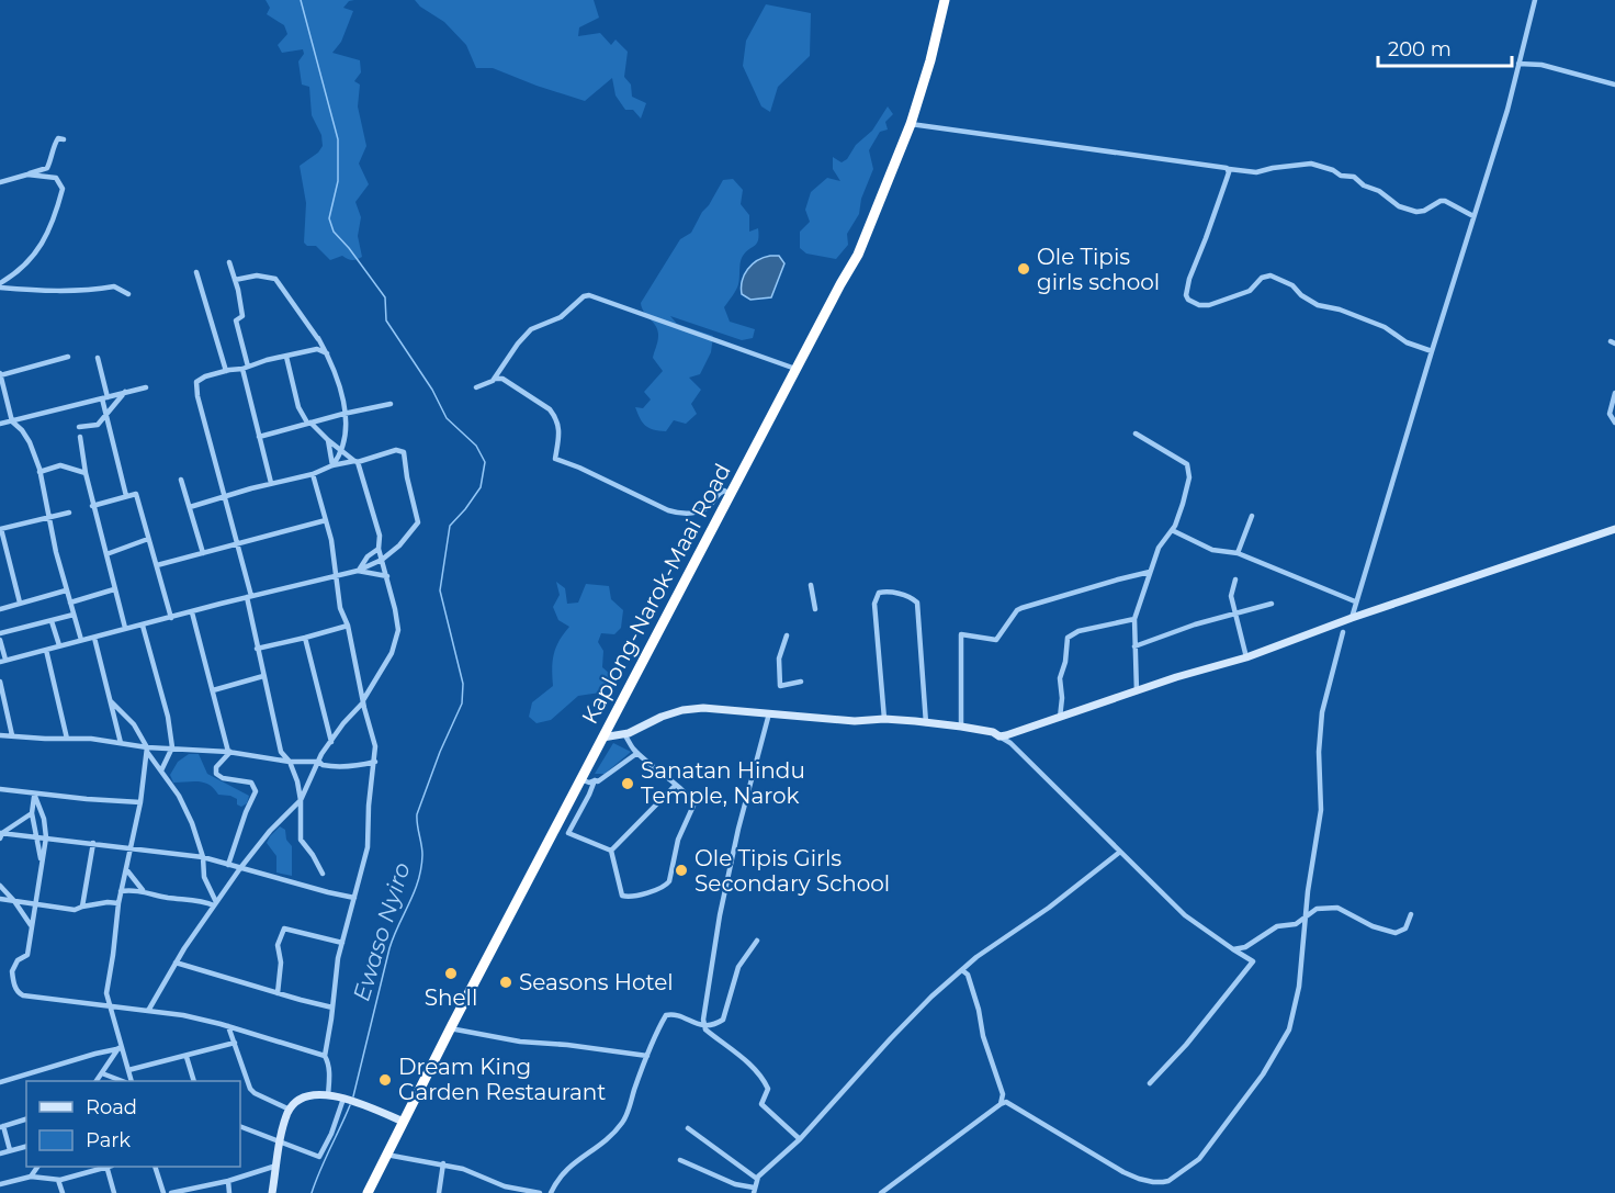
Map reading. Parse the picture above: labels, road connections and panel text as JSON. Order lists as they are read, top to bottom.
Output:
{
  "streets": {
    "highway": ["Kaplong-Narok-Maai Road"]
  },
  "water": ["Ewaso Nyiro"],
  "places": [
    "Ole Tipis girls school",
    "Sanatan Hindu Temple, Narok",
    "Ole Tipis Girls Secondary School",
    "Shell",
    "Seasons Hotel",
    "Dream King Garden Restaurant"
  ],
  "legend": ["Road", "Park"],
  "scale_bar": "200 m"
}
